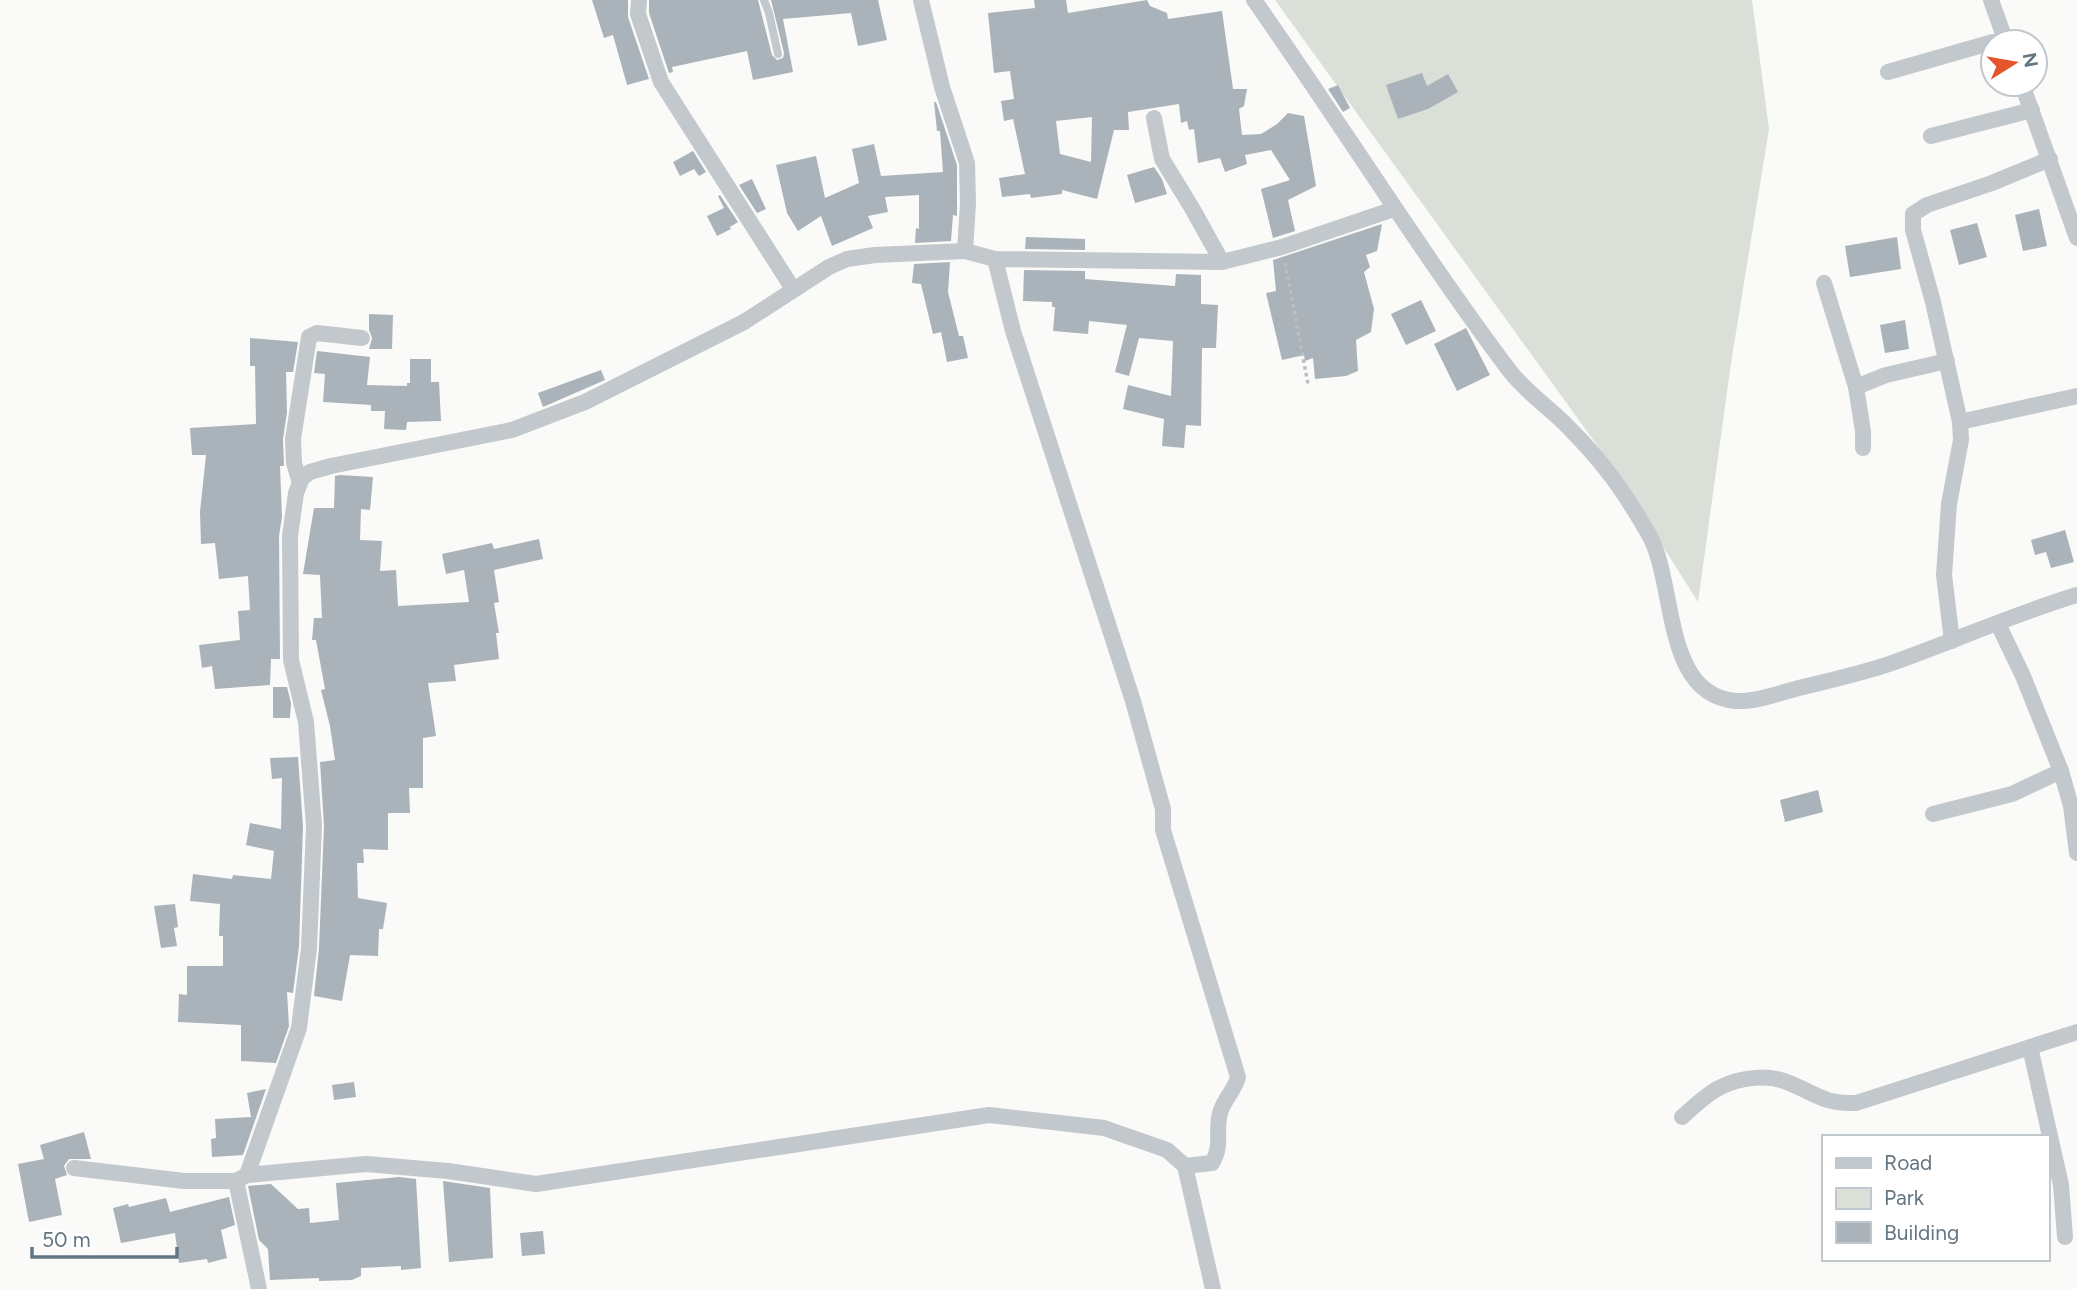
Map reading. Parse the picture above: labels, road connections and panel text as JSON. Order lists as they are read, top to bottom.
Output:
{
  "legend": ["Road", "Park", "Building"],
  "scale_bar": "50 m",
  "north": "right"
}
